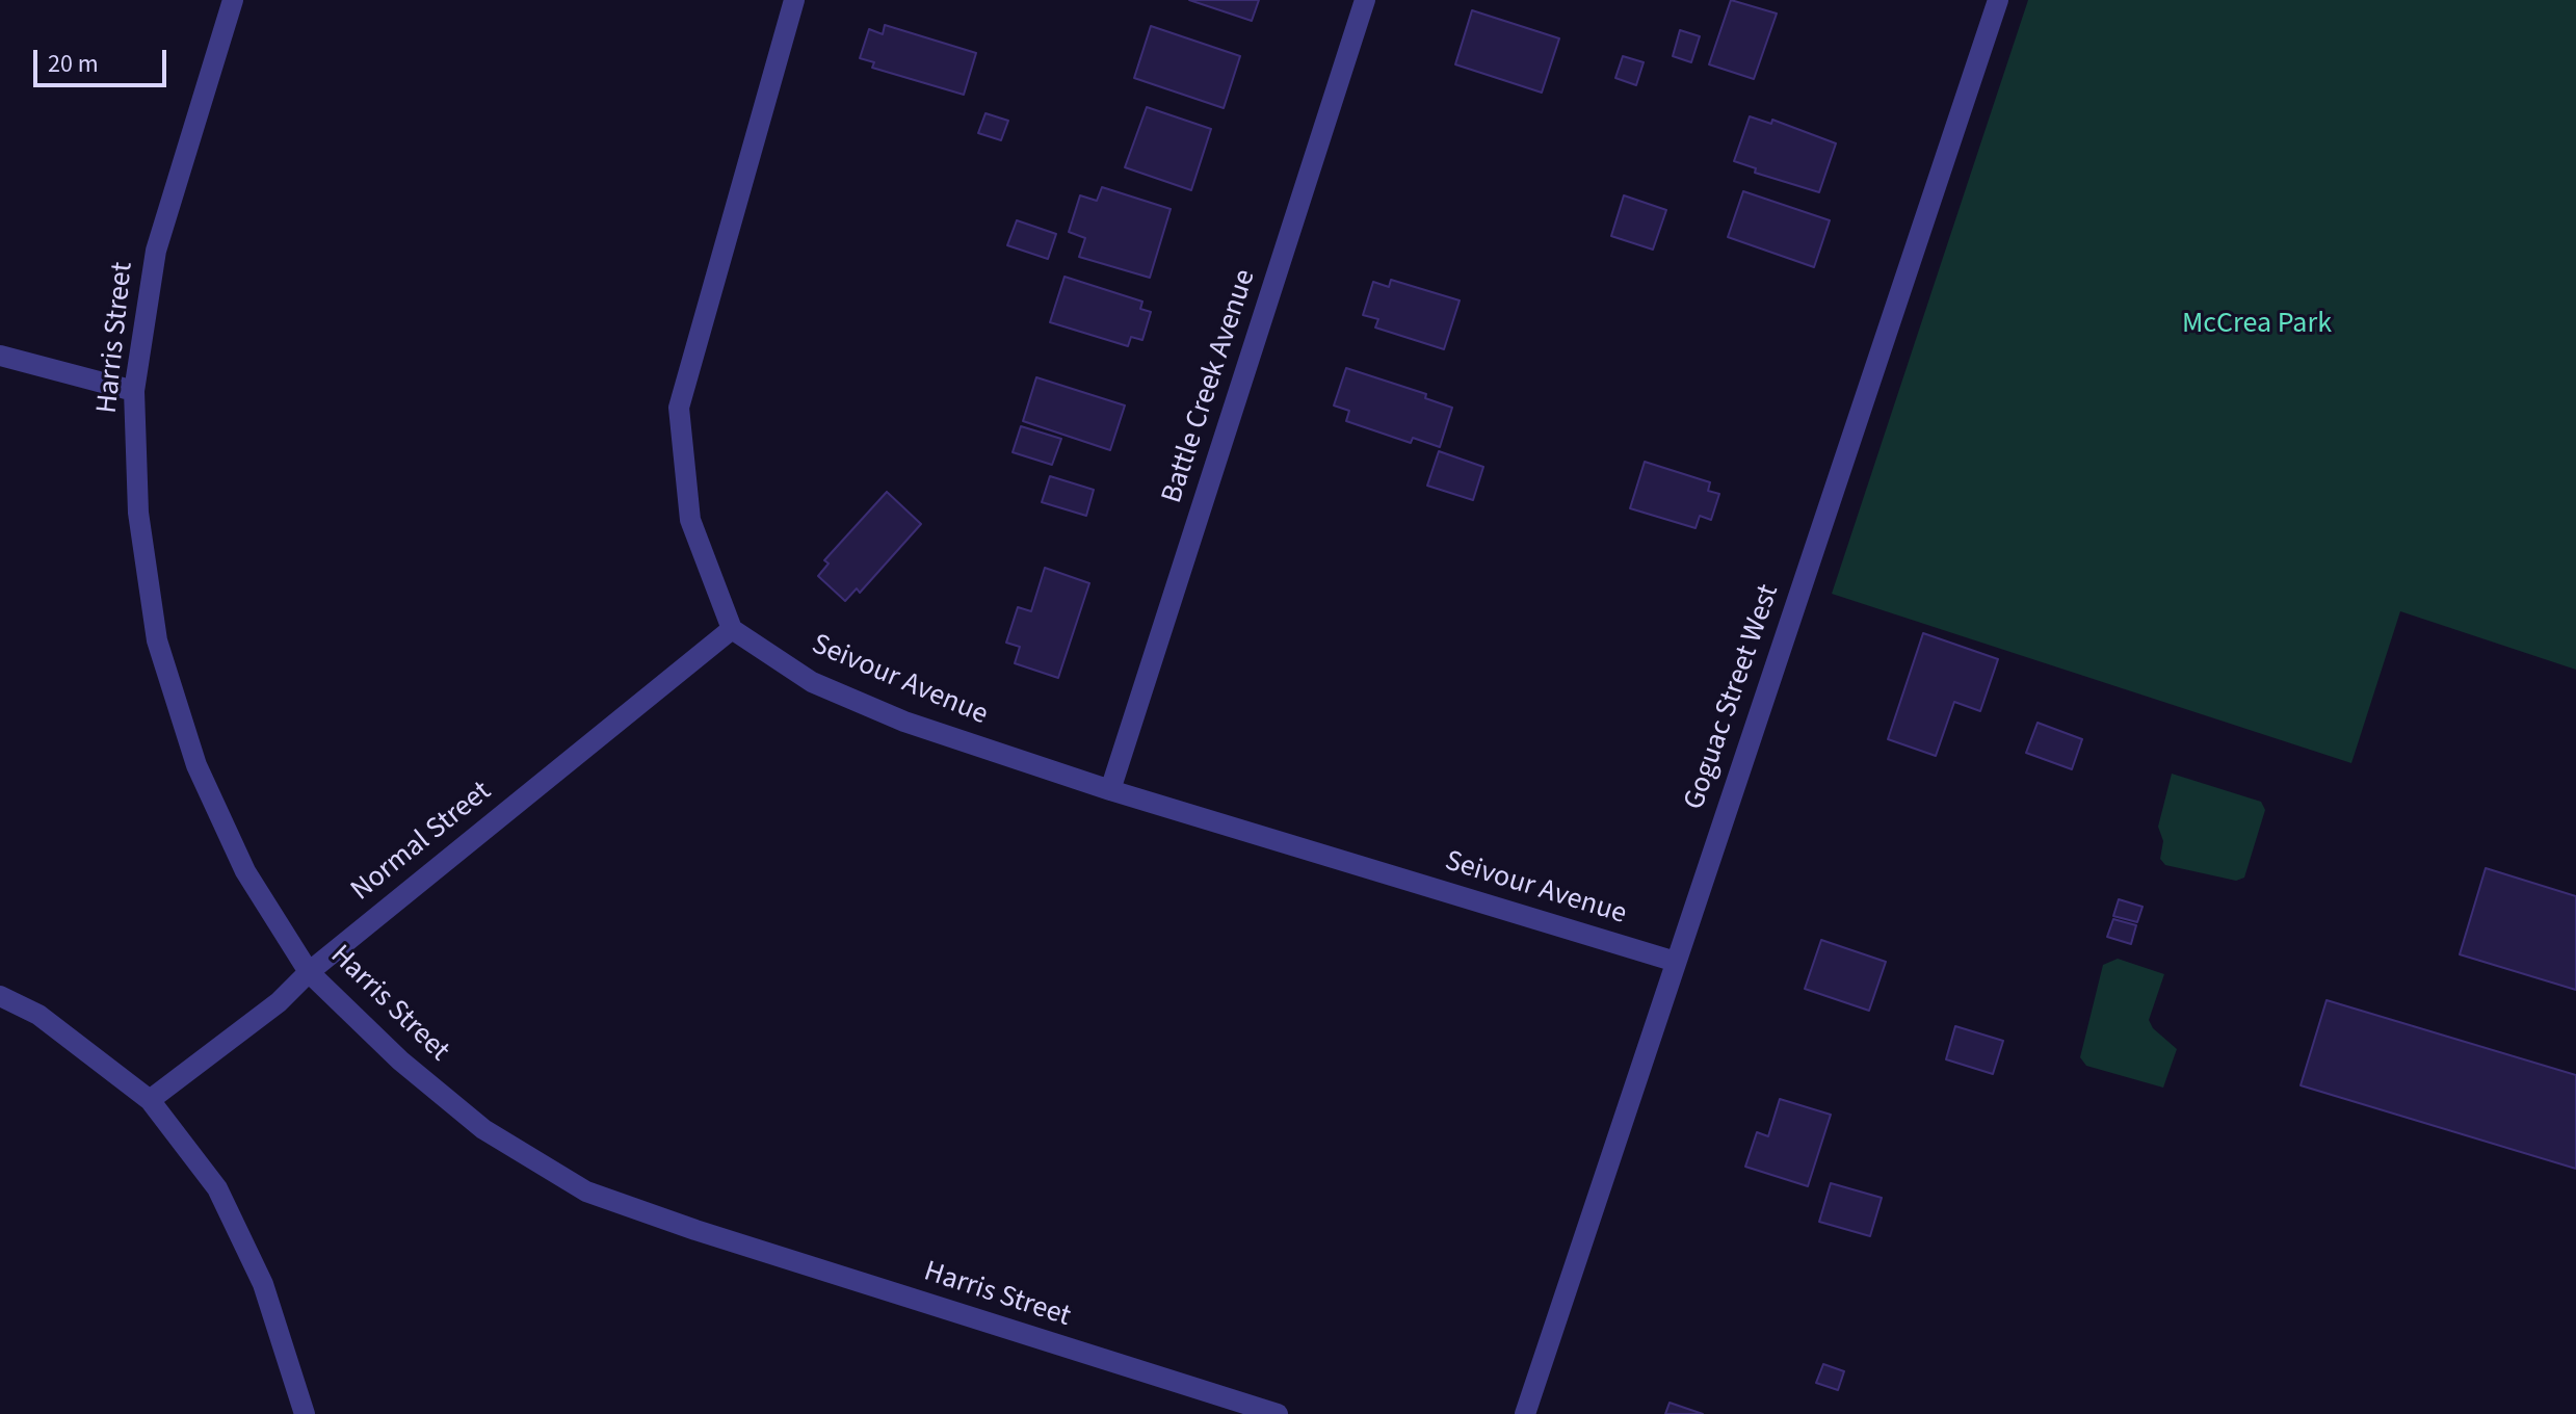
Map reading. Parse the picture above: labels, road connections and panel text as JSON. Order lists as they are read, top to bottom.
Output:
{
  "streets": {
    "street": [
      "Harris Street",
      "Battle Creek Avenue",
      "Seivour Avenue",
      "Goguac Street West",
      "Normal Street"
    ]
  },
  "crossings": [
    ["Harris Street", "Normal Street"],
    ["Battle Creek Avenue", "Seivour Avenue"],
    ["Seivour Avenue", "Goguac Street West"],
    ["Seivour Avenue", "Normal Street"]
  ],
  "parks": ["McCrea Park"],
  "scale_bar": "20 m"
}
